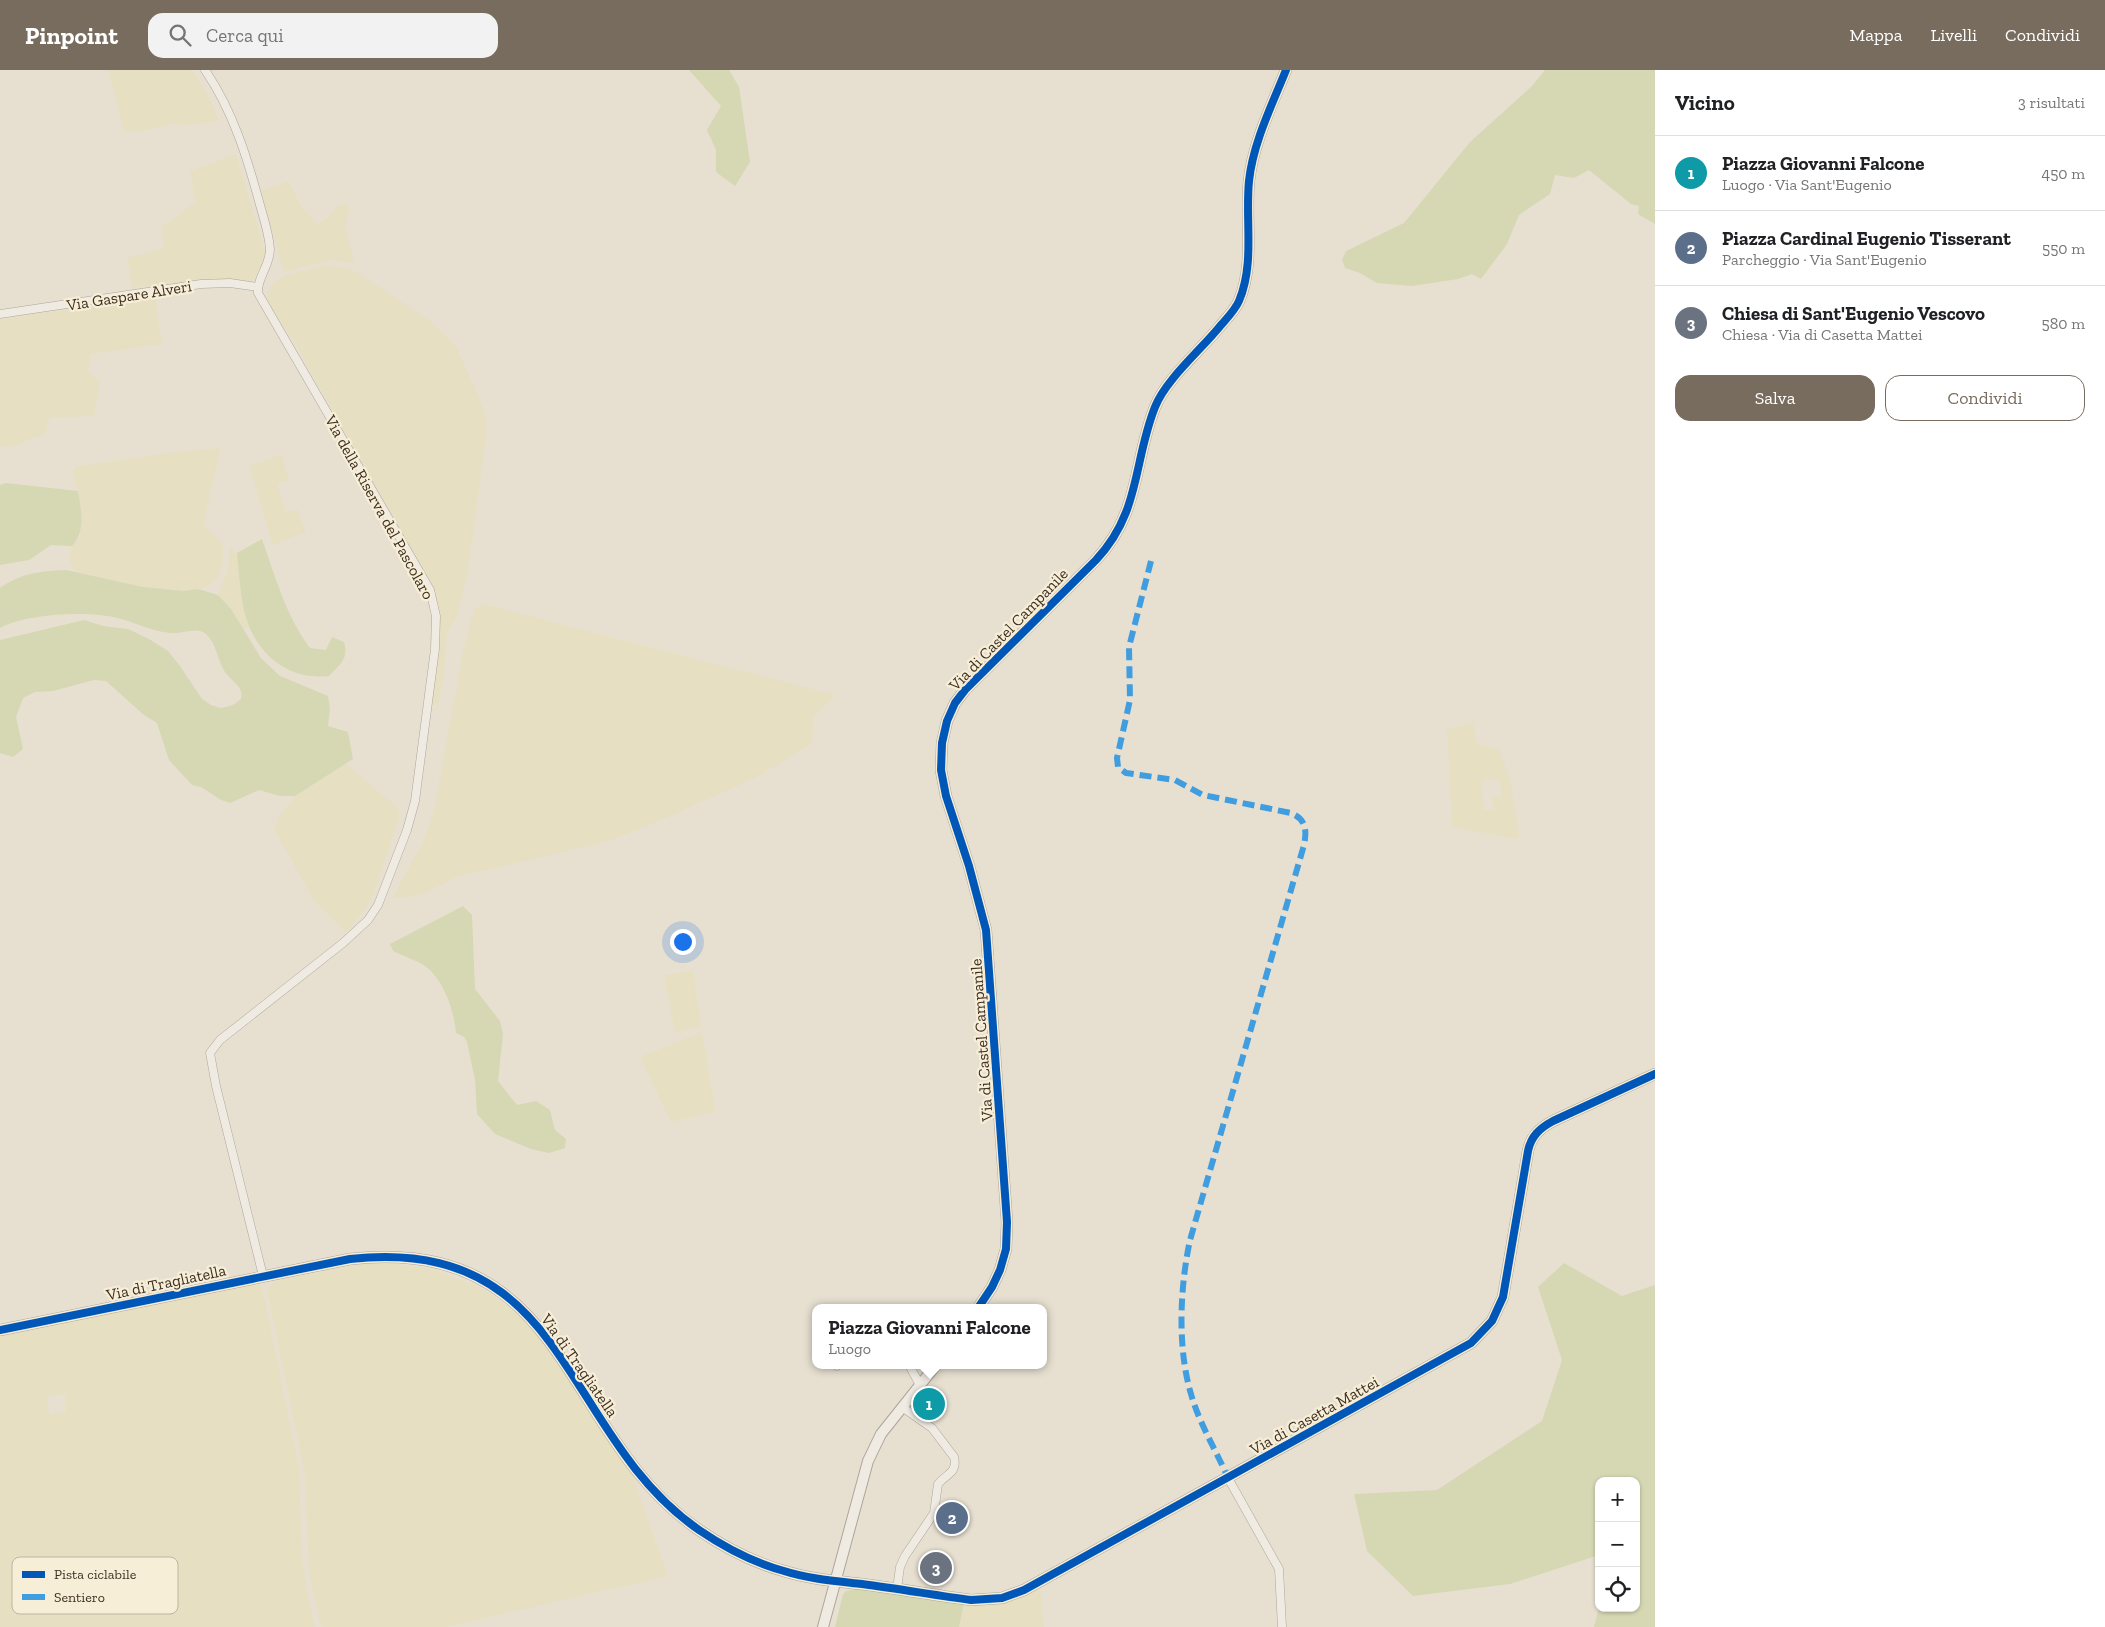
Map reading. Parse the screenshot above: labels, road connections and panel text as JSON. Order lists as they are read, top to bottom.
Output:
{
  "streets": {
    "street": [
      "Via Gaspare Alveri",
      "Via della Riserva del Pascolaro",
      "Via di Castel Campanile",
      "Via di Tragliatella",
      "Via di Casetta Mattei"
    ]
  },
  "crossings": [
    ["Via Gaspare Alveri", "Via della Riserva del Pascolaro"],
    ["Via della Riserva del Pascolaro", "Via di Tragliatella"],
    ["Via di Tragliatella", "Via di Casetta Mattei"]
  ],
  "legend": ["Pista ciclabile", "Sentiero"],
  "page": {
    "header": "Pinpoint",
    "search": "Cerca qui",
    "nav": ["Mappa", "Livelli", "Condividi"],
    "heading": ["Vicino", "3 risultati"],
    "list": [
      {
        "mark": "1",
        "name": "Piazza Giovanni Falcone",
        "note": "Luogo · Via Sant'Eugenio",
        "value": "450 m"
      },
      {
        "mark": "2",
        "name": "Piazza Cardinal Eugenio Tisserant",
        "note": "Parcheggio · Via Sant'Eugenio",
        "value": "550 m"
      },
      {
        "mark": "3",
        "name": "Chiesa di Sant'Eugenio Vescovo",
        "note": "Chiesa · Via di Casetta Mattei",
        "value": "580 m"
      }
    ],
    "buttons": ["Salva", "Condividi"],
    "popup": ["Piazza Giovanni Falcone", "Luogo"],
    "pins": ["1", "2", "3"],
    "map_buttons": ["+", "−"]
  }
}
